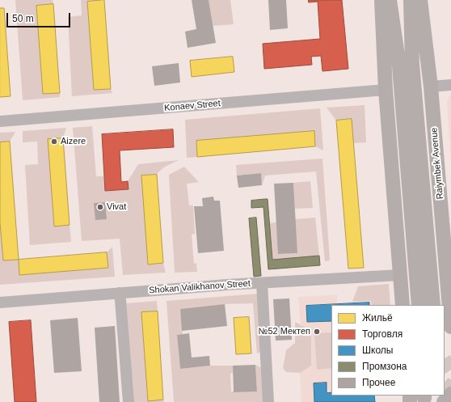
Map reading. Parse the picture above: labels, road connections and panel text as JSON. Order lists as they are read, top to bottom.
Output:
{
  "streets": {
    "main road": ["Raiymbek Avenue"],
    "street": ["Konaev Street", "Shokan Valikhanov Street"]
  },
  "places": ["Aizere", "Vivat", "№52 Мектеп"],
  "legend": [
    "Жильё",
    "Торговля",
    "Школы",
    "Промзона",
    "Прочее"
  ],
  "scale_bar": "50 m"
}
